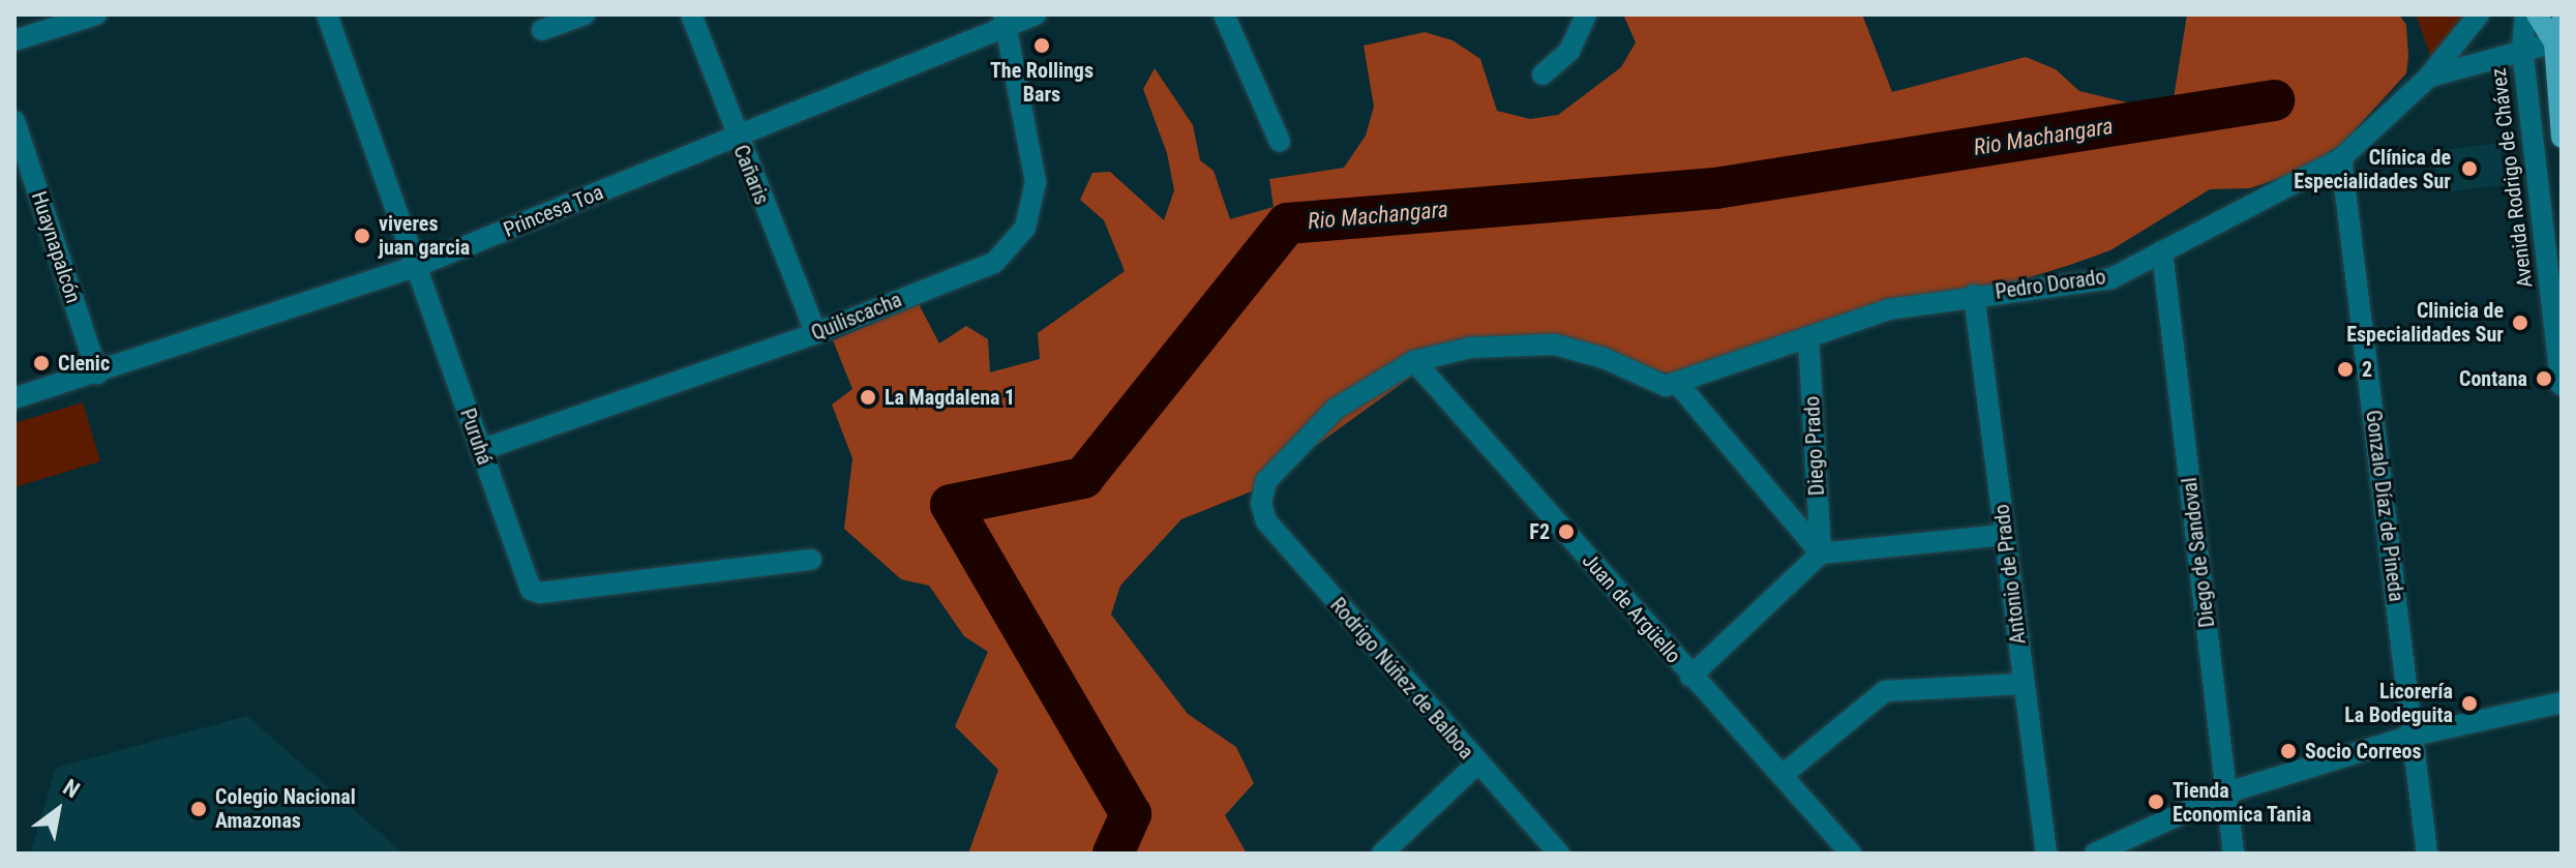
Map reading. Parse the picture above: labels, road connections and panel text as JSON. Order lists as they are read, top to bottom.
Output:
{
  "streets": {
    "street": [
      "Cañaris",
      "Avenida Rodrigo de Chávez",
      "Princesa Toa",
      "Huaynapalcón",
      "Pedro Dorado",
      "Quiliscacha",
      "Puruhá",
      "Diego Prado",
      "Gonzalo Díaz de Pineda",
      "Diego de Sandoval",
      "Antonio de Prado",
      "Juan de Argüello",
      "Rodrigo Núñez de Balboa"
    ]
  },
  "crossings": [
    ["Cañaris", "Princesa Toa"],
    ["Cañaris", "Quiliscacha"],
    ["Avenida Rodrigo de Chávez", "Pedro Dorado"],
    ["Princesa Toa", "Huaynapalcón"],
    ["Princesa Toa", "Quiliscacha"],
    ["Princesa Toa", "Puruhá"],
    ["Pedro Dorado", "Diego Prado"],
    ["Pedro Dorado", "Gonzalo Díaz de Pineda"],
    ["Pedro Dorado", "Diego de Sandoval"],
    ["Pedro Dorado", "Antonio de Prado"],
    ["Quiliscacha", "Puruhá"],
    ["Juan de Argüello", "Rodrigo Núñez de Balboa"]
  ],
  "water": ["Rio Machangara"],
  "places": [
    "The Rollings Bars",
    "Clínica de Especialidades Sur",
    "viveres juan garcia",
    "Clinicia de Especialidades Sur",
    "Clenic",
    "2",
    "Contana",
    "La Magdalena 1",
    "F2",
    "Licorería La Bodeguita",
    "Socio Correos",
    "Tienda Economica Tania",
    "Colegio Nacional Amazonas"
  ],
  "north": "top right"
}
